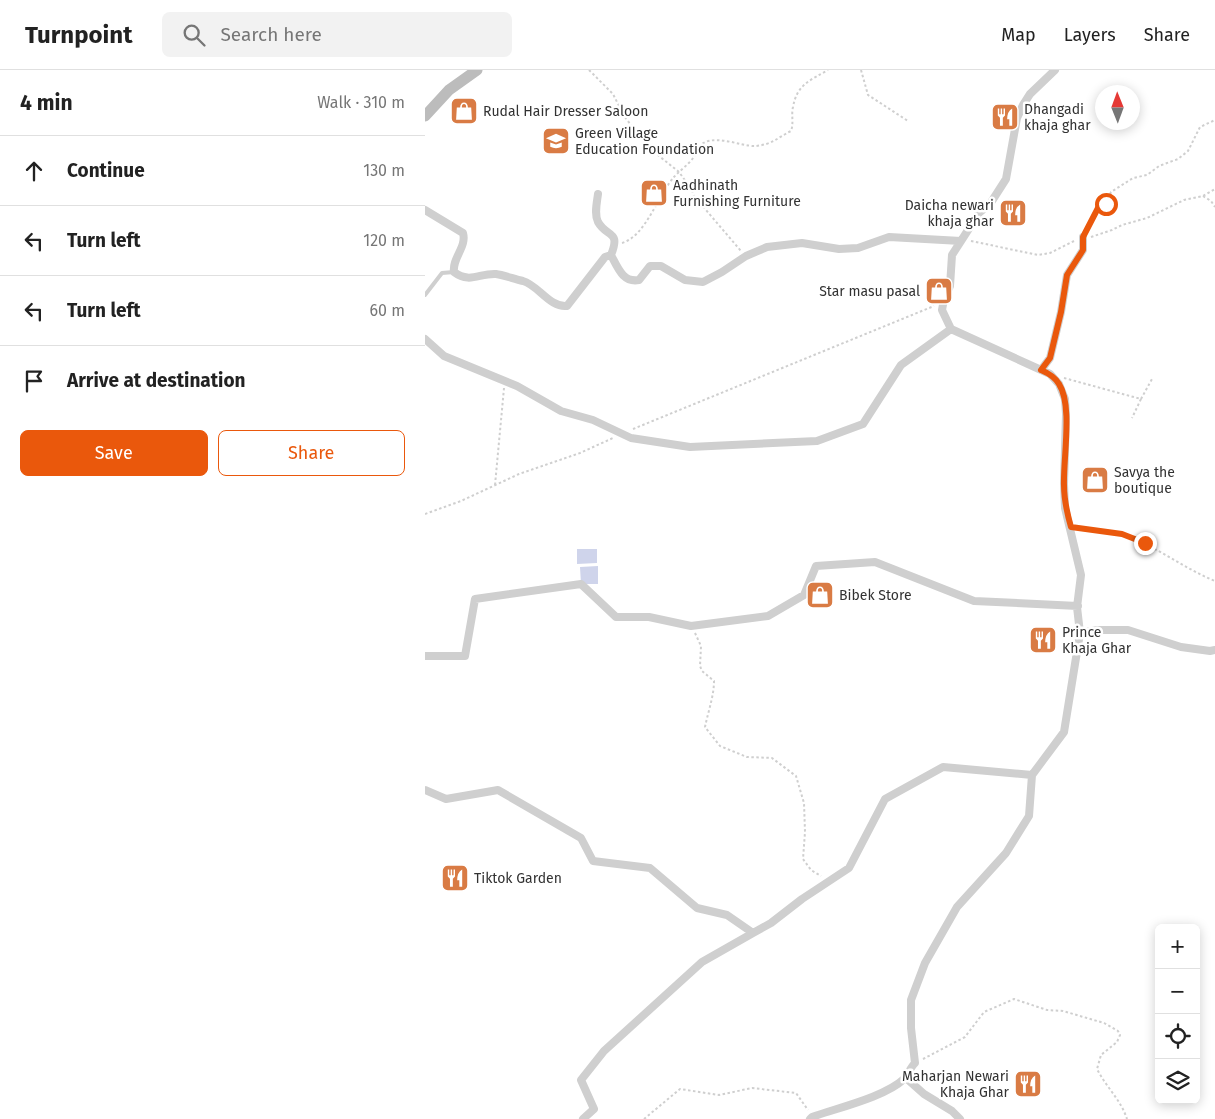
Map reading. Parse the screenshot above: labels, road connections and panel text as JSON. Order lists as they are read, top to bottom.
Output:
{
  "places": {
    "shop": [
      "Rudal Hair Dresser Saloon",
      "Aadhinath Furnishing Furniture",
      "Star masu pasal",
      "Savya the boutique",
      "Bibek Store"
    ],
    "restaurant": [
      "Dhangadi khaja ghar",
      "Daicha newari khaja ghar",
      "Prince Khaja Ghar",
      "Tiktok Garden",
      "Maharjan Newari Khaja Ghar"
    ],
    "school or university": ["Green Village Education Foundation"]
  },
  "north": "top",
  "page": {
    "header": "Turnpoint",
    "search": "Search here",
    "nav": ["Map", "Layers", "Share"],
    "heading": ["4 min", "Walk · 310 m"],
    "list": [
      ["Continue", "130 m"],
      ["Turn left", "120 m"],
      ["Turn left", "60 m"],
      "Arrive at destination"
    ],
    "buttons": ["Save", "Share"],
    "map_buttons": ["+", "−"]
  }
}
